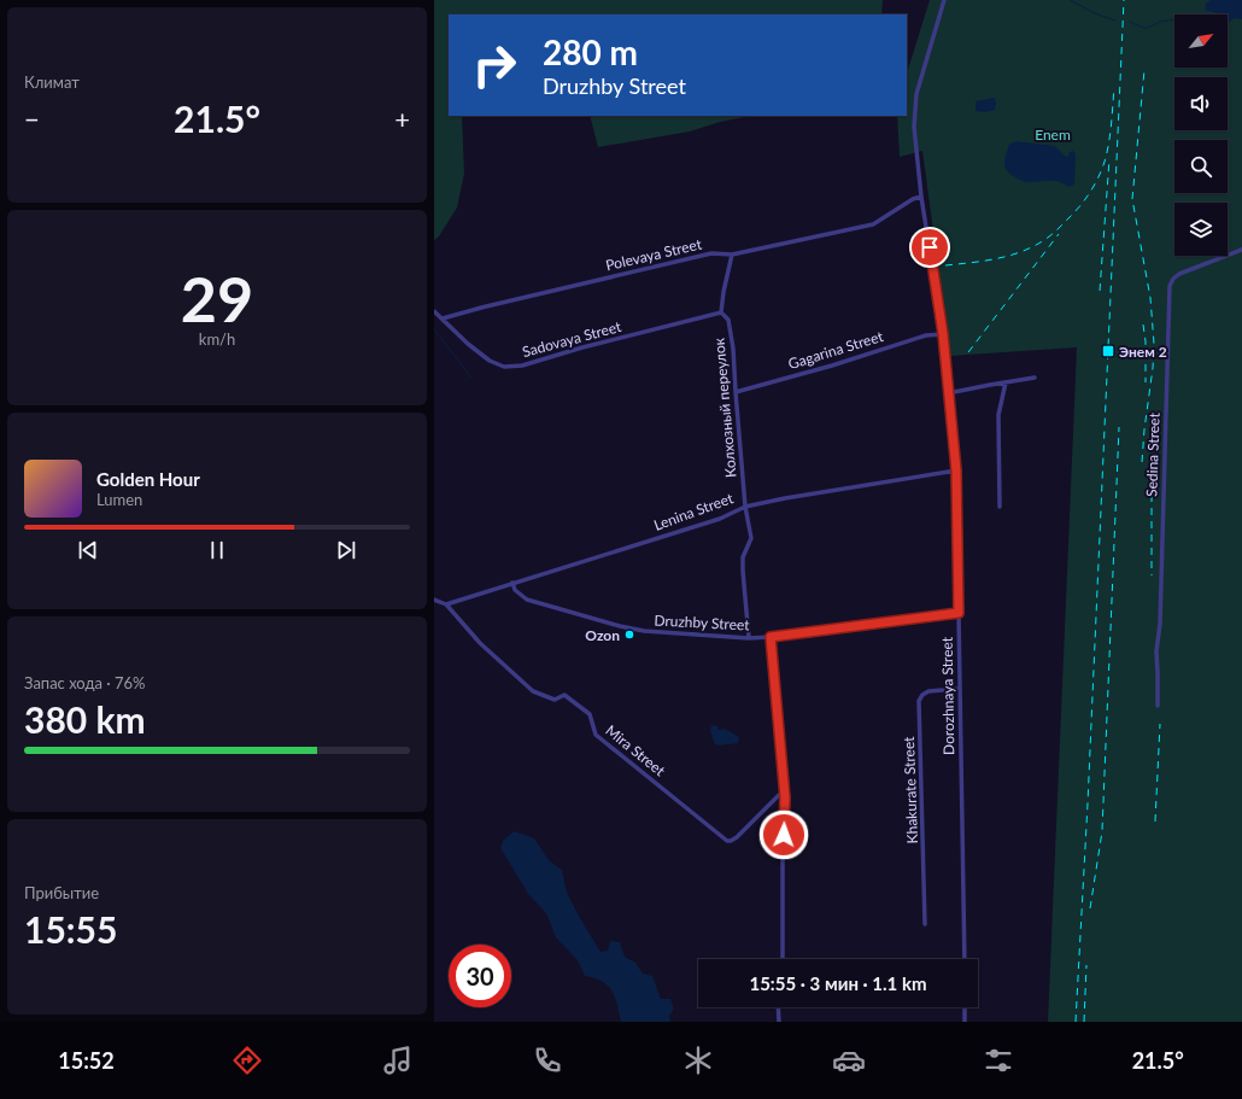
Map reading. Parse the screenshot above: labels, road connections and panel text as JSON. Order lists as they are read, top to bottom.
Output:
{
  "streets": {
    "street": [
      "Polevaya Street",
      "Sadovaya Street",
      "Gagarina Street",
      "Колхозный переулок",
      "Sedina Street",
      "Lenina Street",
      "Druzhby Street",
      "Dorozhnaya Street",
      "Mira Street",
      "Khakurate Street"
    ]
  },
  "crossings": [
    ["Polevaya Street", "Sadovaya Street"],
    ["Polevaya Street", "Dorozhnaya Street"],
    ["Sadovaya Street", "Колхозный переулок"],
    ["Gagarina Street", "Колхозный переулок"],
    ["Gagarina Street", "Dorozhnaya Street"],
    ["Колхозный переулок", "Lenina Street"],
    ["Lenina Street", "Druzhby Street"],
    ["Lenina Street", "Dorozhnaya Street"],
    ["Lenina Street", "Mira Street"],
    ["Druzhby Street", "Dorozhnaya Street"],
    ["Dorozhnaya Street", "Khakurate Street"]
  ],
  "parks": ["Enem"],
  "places": {
    "transit": ["Энем 2"],
    "other": ["Ozon"]
  },
  "north": "top right",
  "page": {
    "tile": [
      "Климат",
      ["29", "km/h"],
      ["Запас хода · 76%", "380 km"],
      ["Прибытие", "15:55"]
    ],
    "turn": ["280 m", "Druzhby Street"],
    "heat": ["−", "21.5°", "+"],
    "song": ["Golden Hour", "Lumen"],
    "limit": "30",
    "trip": "15:55 · 3 мин · 1.1 km",
    "tabs": ["15:52", "21.5°"]
  }
}
